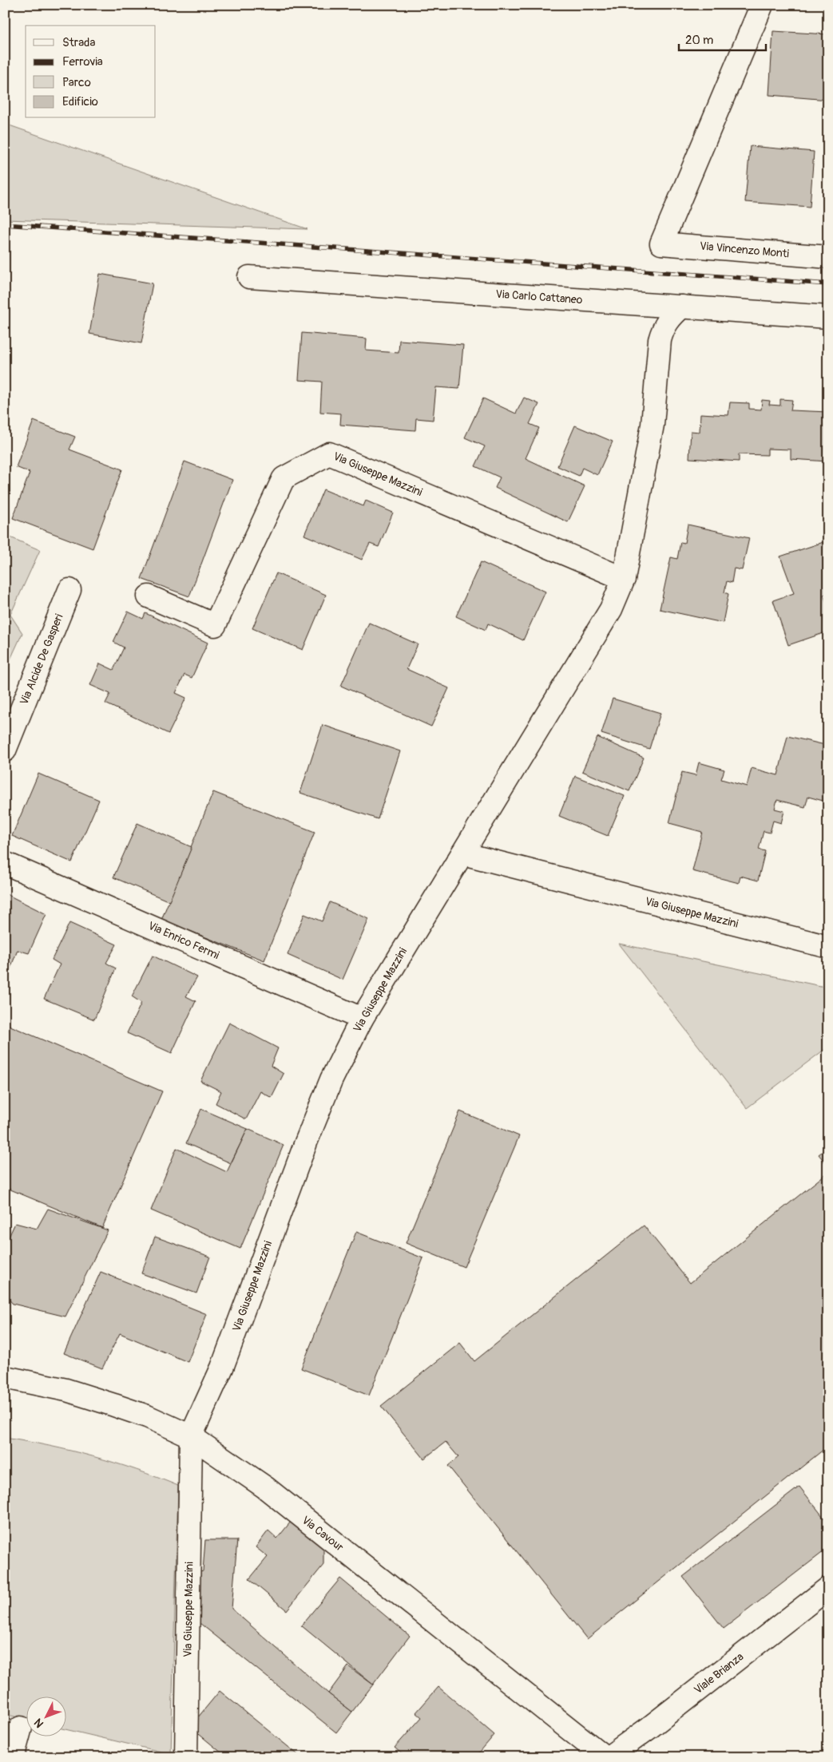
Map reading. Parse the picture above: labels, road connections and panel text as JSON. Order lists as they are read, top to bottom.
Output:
{
  "streets": {
    "street": [
      "Via Vincenzo Monti",
      "Via Carlo Cattaneo",
      "Via Giuseppe Mazzini",
      "Via Alcide De Gasperi",
      "Via Enrico Fermi",
      "Via Cavour",
      "Viale Brianza"
    ]
  },
  "crossings": [
    ["Via Carlo Cattaneo", "Via Giuseppe Mazzini"],
    ["Via Giuseppe Mazzini", "Via Enrico Fermi"],
    ["Via Giuseppe Mazzini", "Via Cavour"]
  ],
  "legend": [
    "Strada",
    "Ferrovia",
    "Parco",
    "Edificio"
  ],
  "scale_bar": "20 m",
  "north": "bottom left"
}
